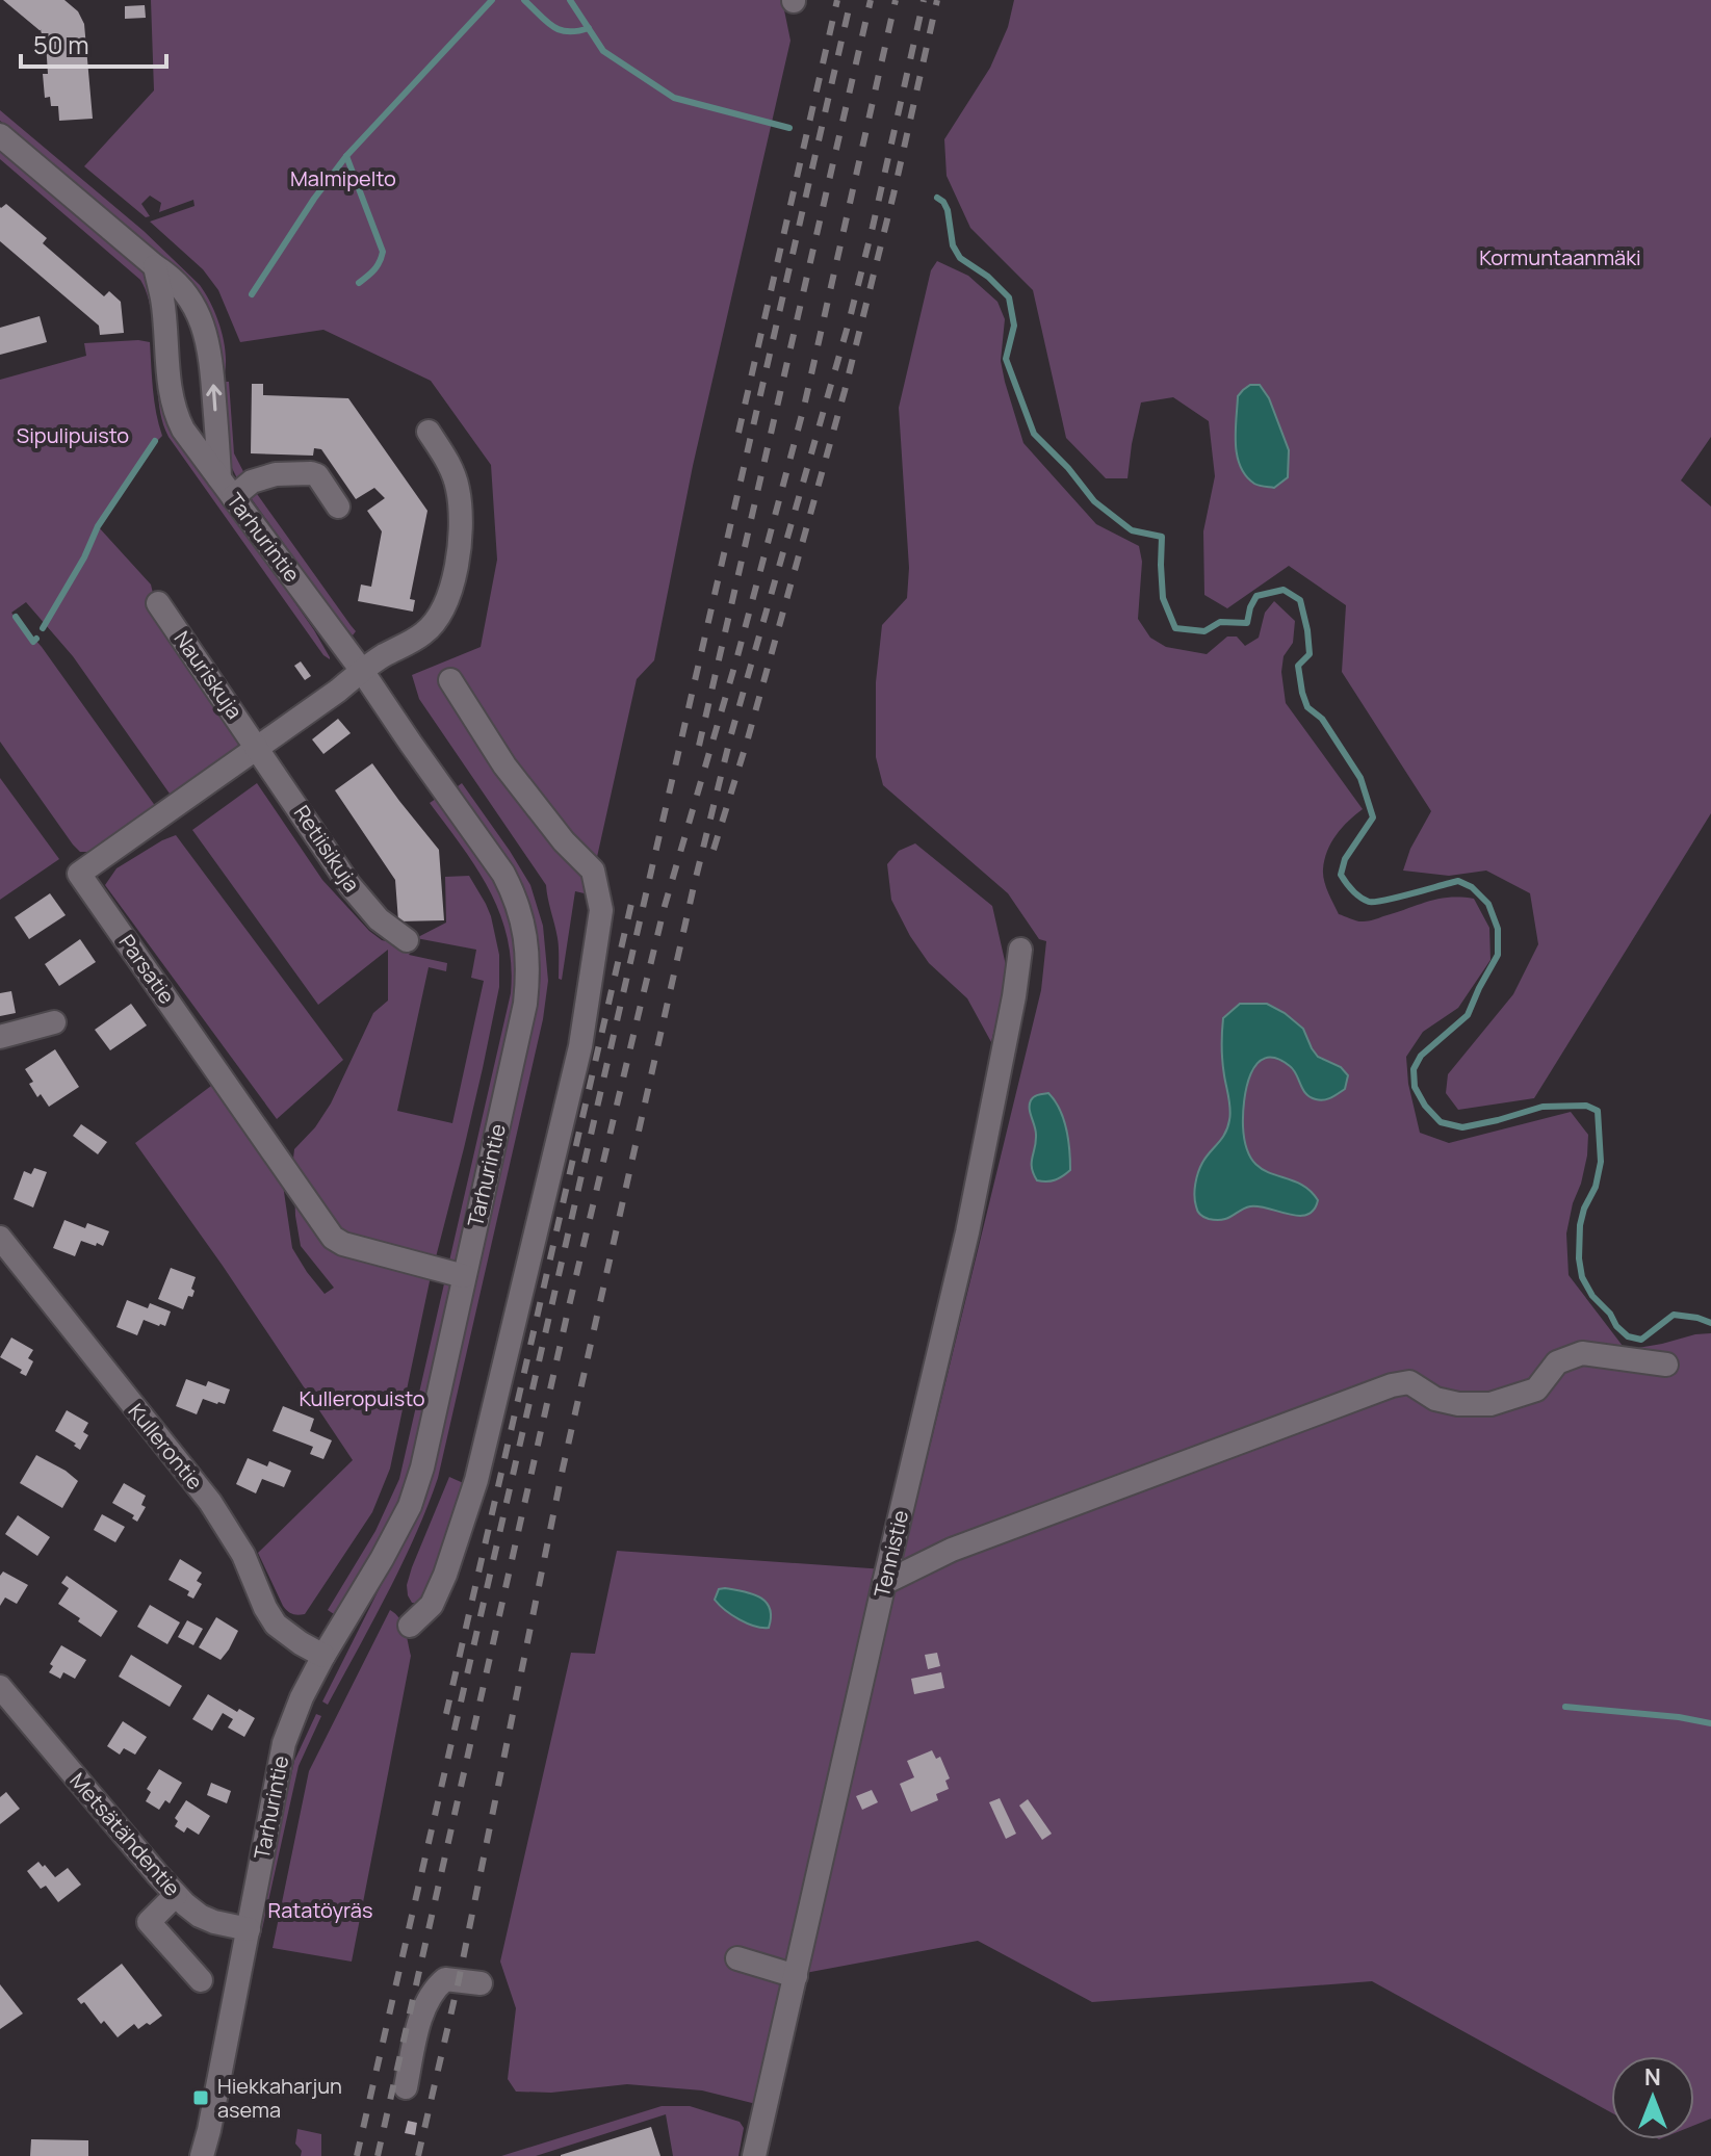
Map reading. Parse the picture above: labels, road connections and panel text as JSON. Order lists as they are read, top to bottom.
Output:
{
  "streets": {
    "street": [
      "Tarhurintie",
      "Nauriskuja",
      "Retiisikuja",
      "Parsatie",
      "Kullerontie",
      "Tennistie",
      "Metsätähdentie"
    ]
  },
  "crossings": [
    ["Tarhurintie", "Parsatie"],
    ["Tarhurintie", "Kullerontie"],
    ["Tarhurintie", "Metsätähdentie"],
    ["Nauriskuja", "Retiisikuja"],
    ["Nauriskuja", "Parsatie"],
    ["Retiisikuja", "Parsatie"]
  ],
  "parks": [
    "Malmipelto",
    "Kormuntaanmäki",
    "Sipulipuisto",
    "Kulleropuisto",
    "Ratatöyräs"
  ],
  "places": {
    "transit": ["Hiekkaharjun asema"]
  },
  "scale_bar": "50 m",
  "north": "top"
}
